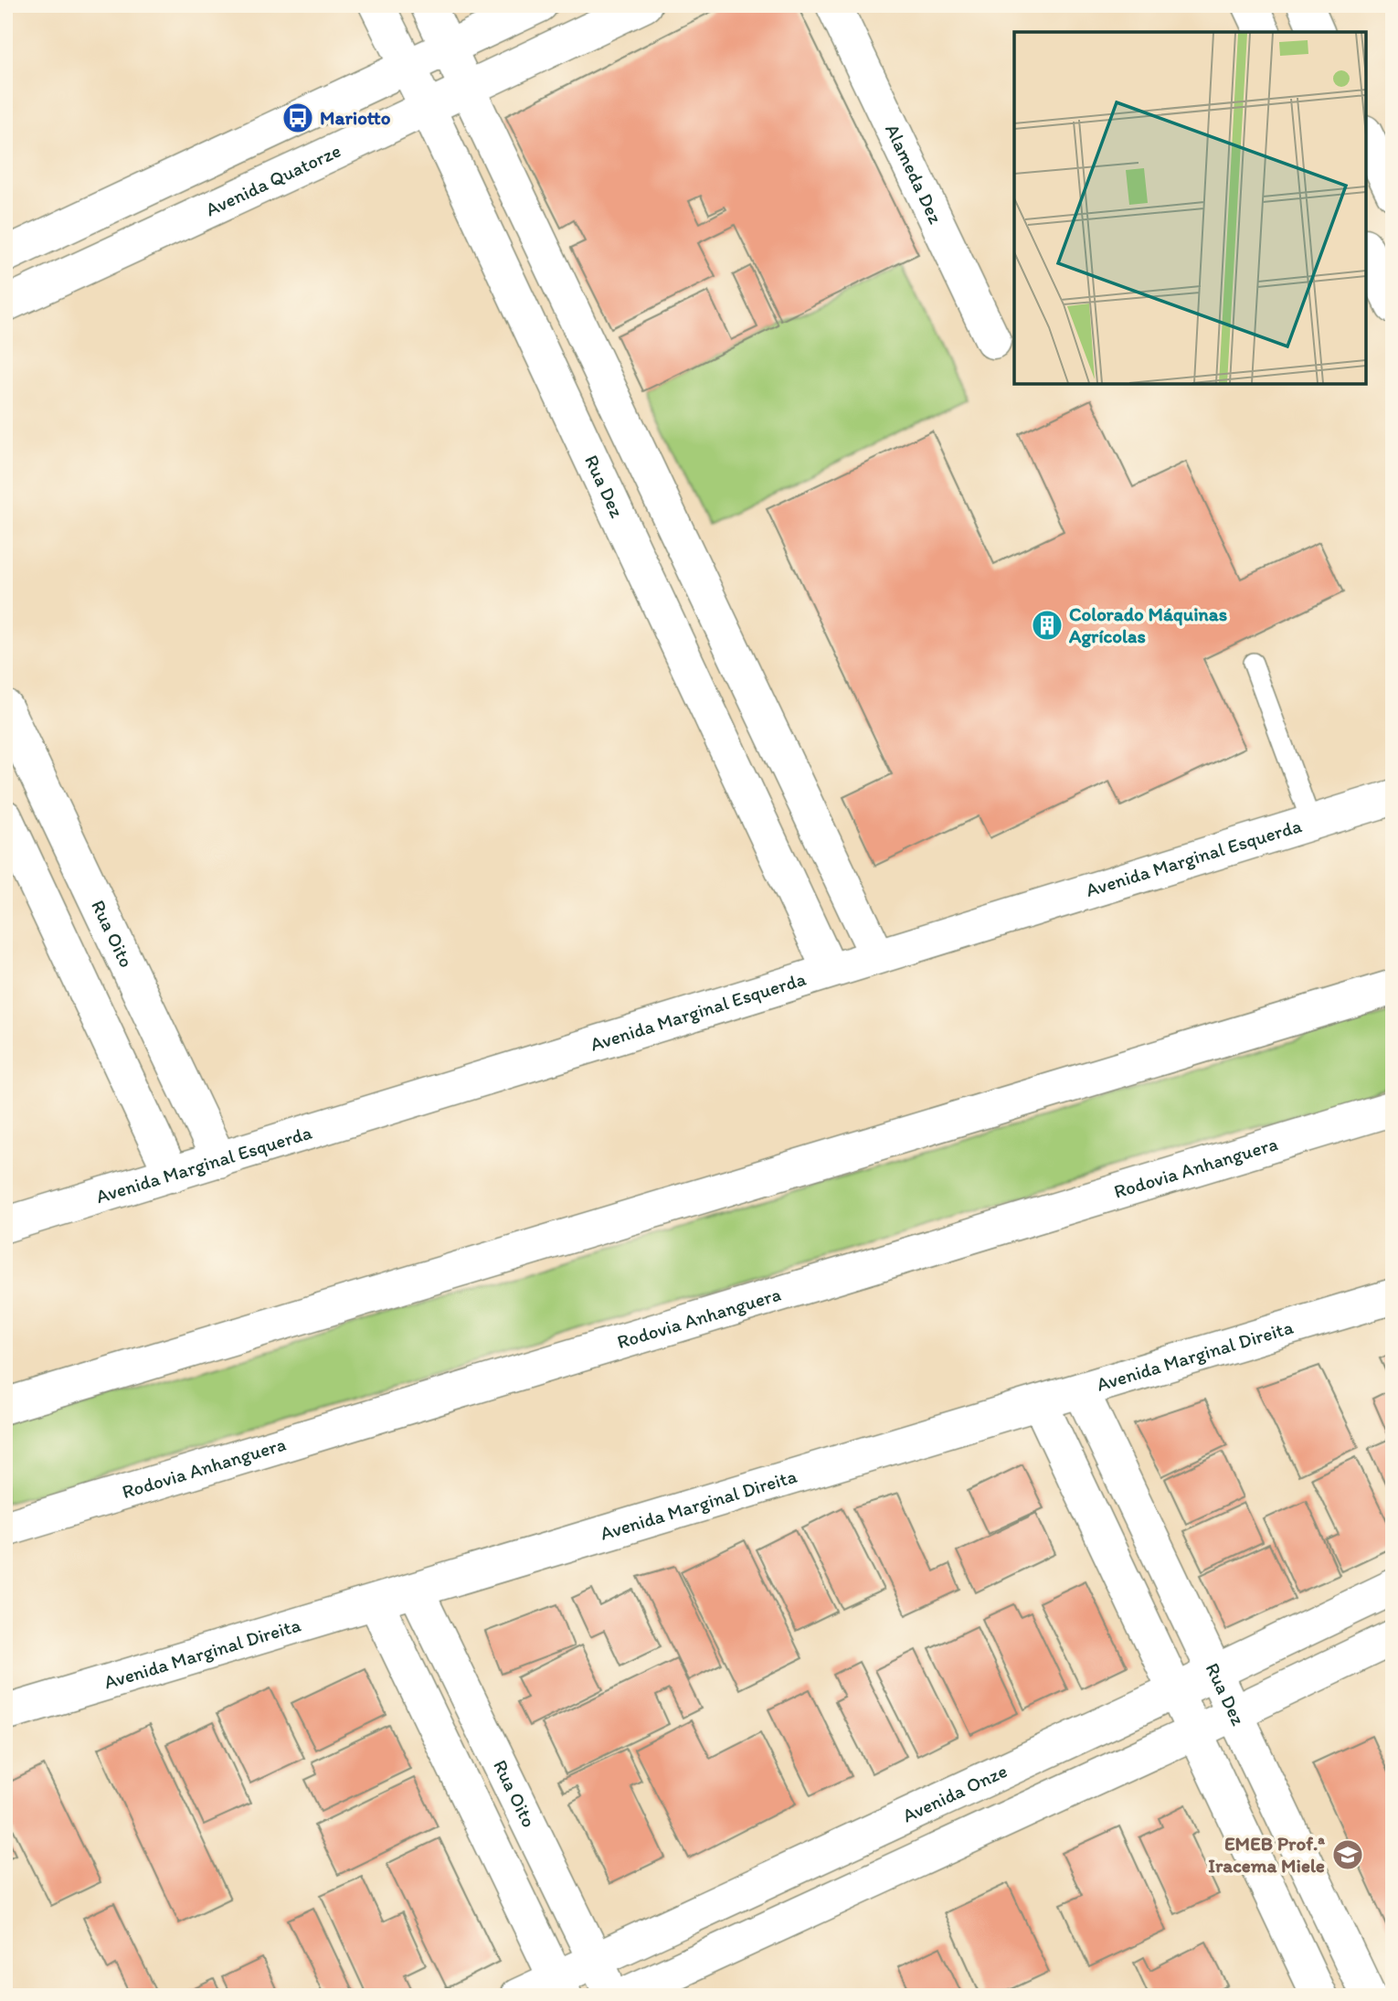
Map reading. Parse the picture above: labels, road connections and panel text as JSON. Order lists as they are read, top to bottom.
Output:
{
  "streets": {
    "main road": [
      "Alameda Dez",
      "Avenida Quatorze",
      "Rua Dez",
      "Avenida Marginal Esquerda",
      "Rua Oito",
      "Rodovia Anhanguera",
      "Avenida Marginal Direita",
      "Avenida Onze"
    ]
  },
  "crossings": [
    ["Avenida Quatorze", "Rua Dez"],
    ["Rua Dez", "Avenida Marginal Esquerda"],
    ["Rua Dez", "Avenida Marginal Direita"],
    ["Rua Dez", "Avenida Onze"],
    ["Avenida Marginal Esquerda", "Rua Oito"],
    ["Rua Oito", "Avenida Marginal Direita"],
    ["Rua Oito", "Avenida Onze"]
  ],
  "places": {
    "bus stop": ["Mariotto"],
    "building": ["Colorado Máquinas Agrícolas"],
    "school or university": ["EMEB Prof.ª Iracema Miele"]
  }
}
